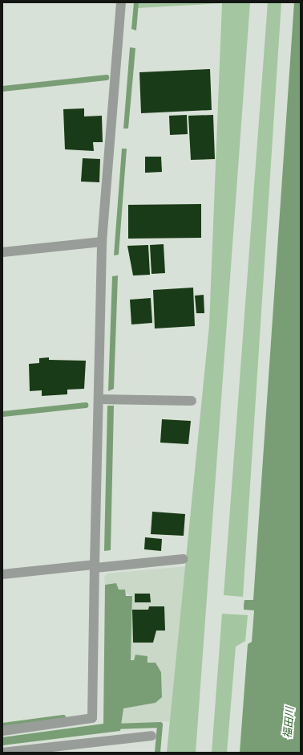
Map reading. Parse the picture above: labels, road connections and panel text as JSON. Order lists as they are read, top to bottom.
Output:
{
  "water": ["福田川"]
}
